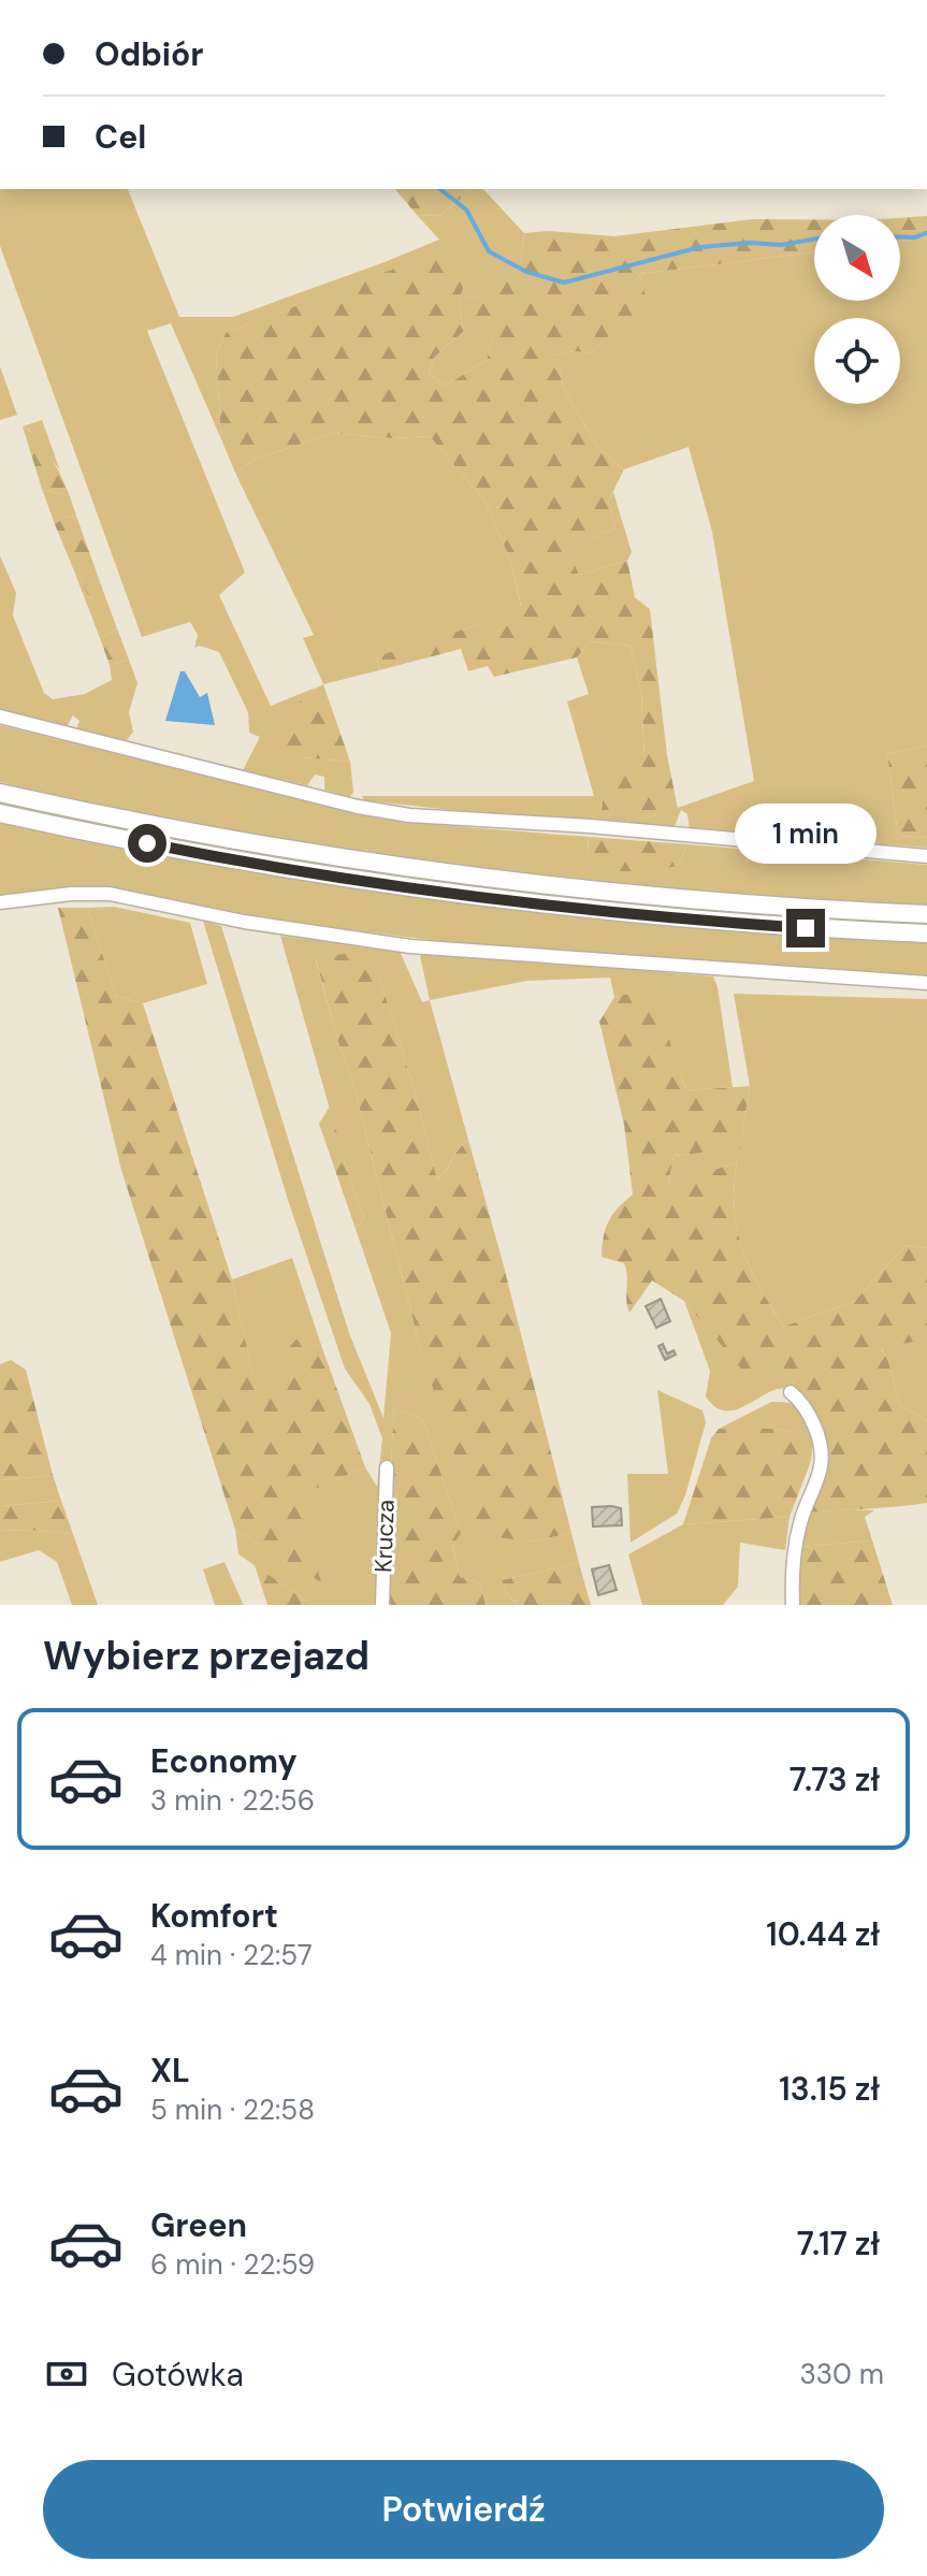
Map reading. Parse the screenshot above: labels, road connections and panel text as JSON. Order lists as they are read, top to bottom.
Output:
{
  "streets": {
    "street": ["Krucza"]
  },
  "north": "bottom right",
  "page": {
    "banner": ["Odbiór", "Cel"],
    "bubble": "1 min",
    "heading": "Wybierz przejazd",
    "list": [
      {
        "name": "Economy",
        "note": "3 min · 22:56",
        "value": "7.73 zł"
      },
      {
        "name": "Komfort",
        "note": "4 min · 22:57",
        "value": "10.44 zł"
      },
      {
        "name": "XL",
        "note": "5 min · 22:58",
        "value": "13.15 zł"
      },
      {
        "name": "Green",
        "note": "6 min · 22:59",
        "value": "7.17 zł"
      }
    ],
    "pay": ["Gotówka", "330 m"],
    "buttons": "Potwierdź"
  }
}
